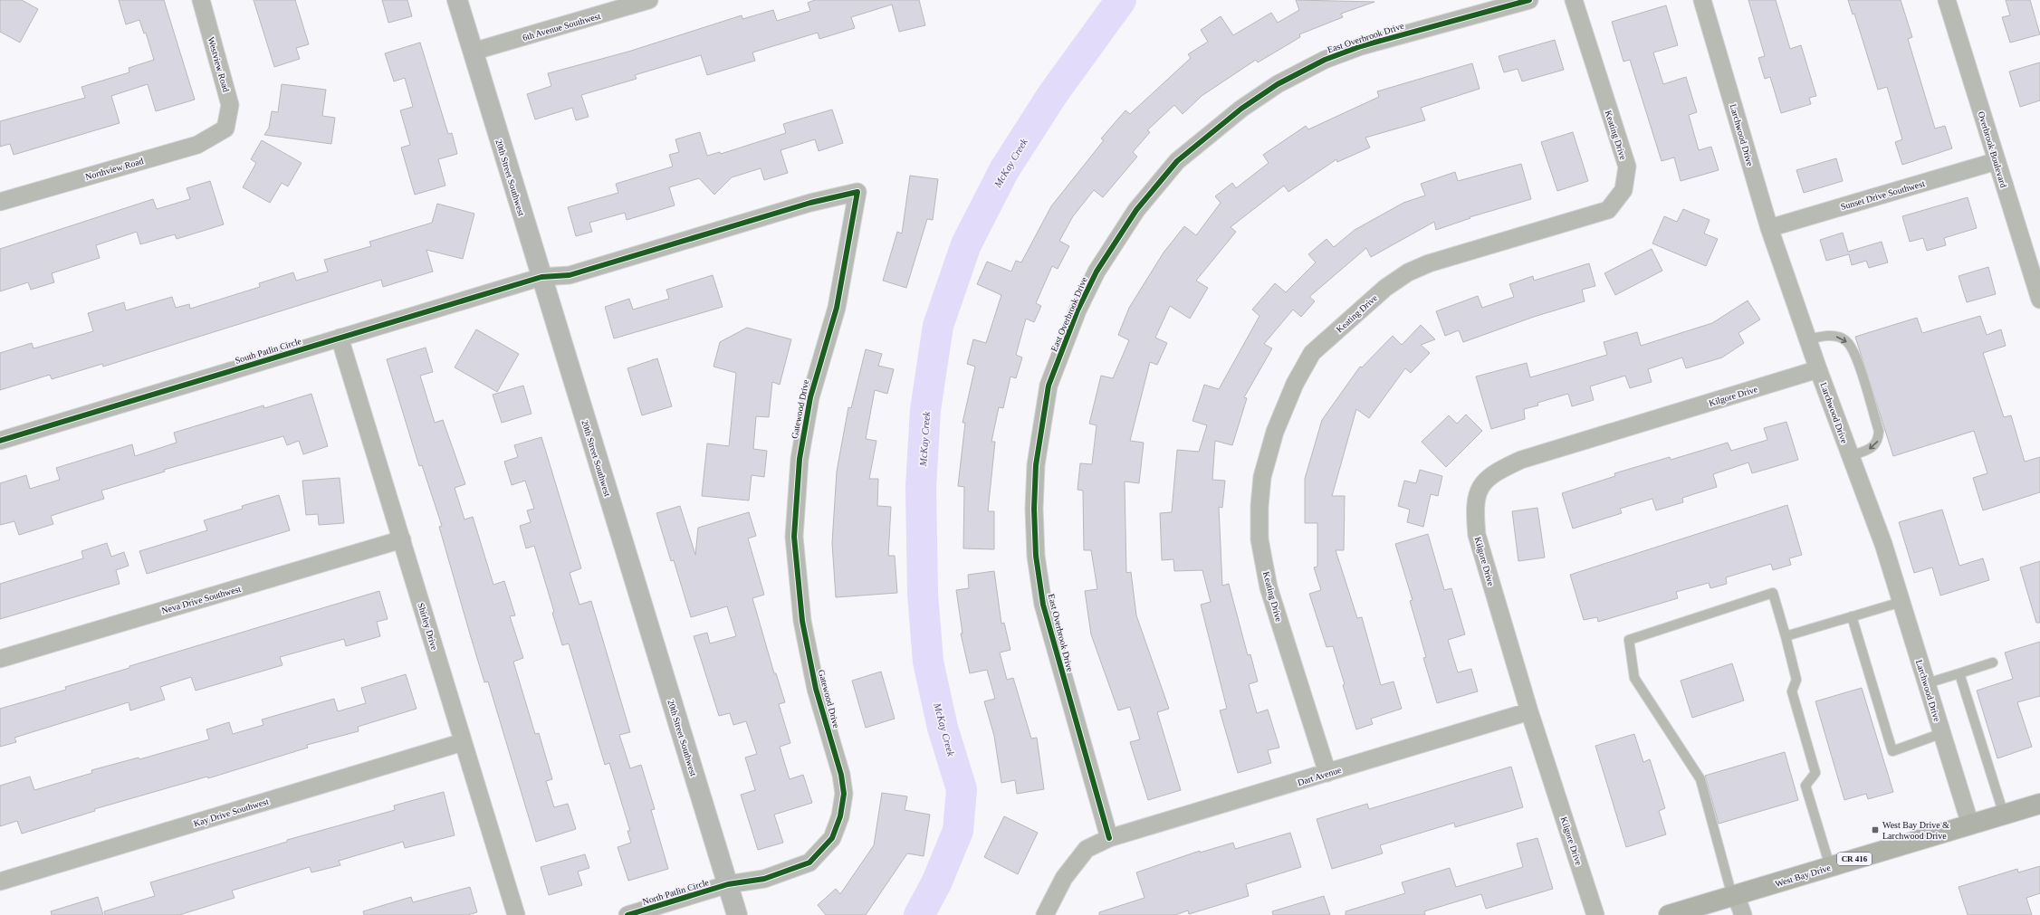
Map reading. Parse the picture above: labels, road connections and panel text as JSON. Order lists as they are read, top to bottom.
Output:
{
  "streets": {
    "main road": ["CR 416", "West Bay Drive"],
    "street": [
      "6th Avenue Southwest",
      "East Overbrook Drive",
      "Westview Road",
      "Keating Drive",
      "Larchwood Drive",
      "Overbrook Boulevard",
      "Northview Road",
      "20th Street Southwest",
      "Sunset Drive Southwest",
      "South Patlin Circle",
      "Kilgore Drive",
      "Gatewood Drive",
      "Neva Drive Southwest",
      "Shirley Drive",
      "Dart Avenue",
      "Kay Drive Southwest",
      "North Patlin Circle"
    ]
  },
  "crossings": [
    ["6th Avenue Southwest", "20th Street Southwest"],
    ["East Overbrook Drive", "Dart Avenue"],
    ["Westview Road", "Northview Road"],
    ["Keating Drive", "Dart Avenue"],
    ["Larchwood Drive", "Sunset Drive Southwest"],
    ["Larchwood Drive", "Kilgore Drive"],
    ["Larchwood Drive", "West Bay Drive"],
    ["Overbrook Boulevard", "Sunset Drive Southwest"],
    ["20th Street Southwest", "South Patlin Circle"],
    ["20th Street Southwest", "Gatewood Drive"],
    ["20th Street Southwest", "North Patlin Circle"],
    ["South Patlin Circle", "Gatewood Drive"],
    ["South Patlin Circle", "Shirley Drive"],
    ["Kilgore Drive", "Dart Avenue"],
    ["Gatewood Drive", "North Patlin Circle"],
    ["Neva Drive Southwest", "Shirley Drive"],
    ["Shirley Drive", "Kay Drive Southwest"]
  ],
  "water": ["McKay Creek"],
  "places": {
    "transit": ["West Bay Drive & Larchwood Drive"]
  }
}
